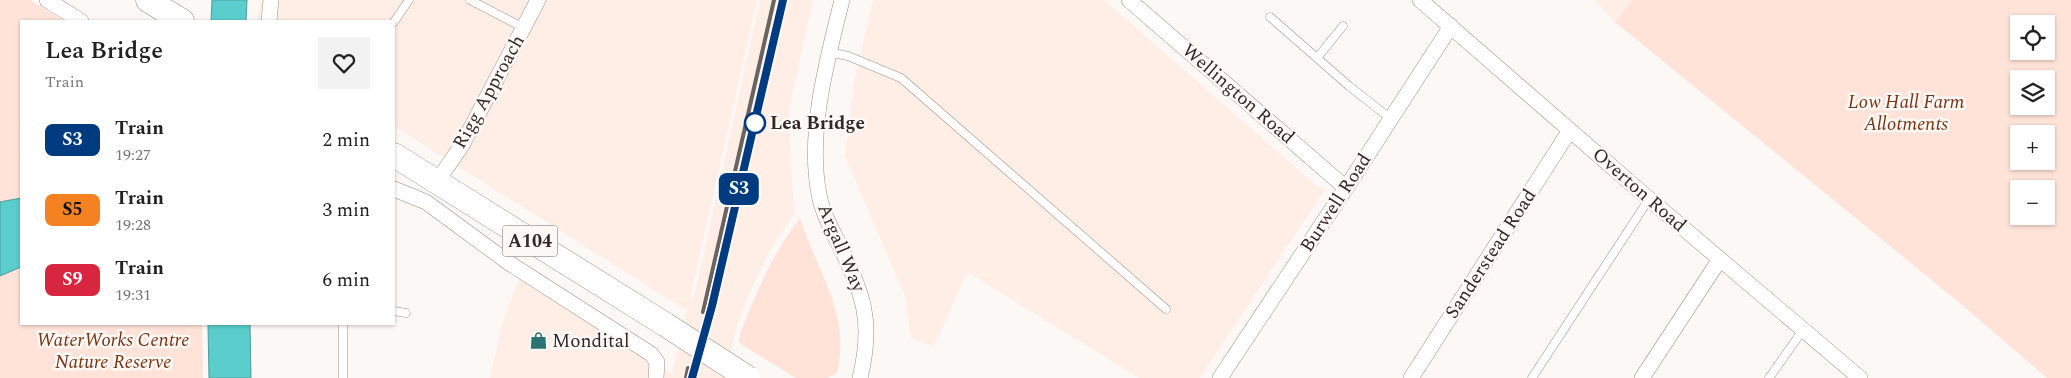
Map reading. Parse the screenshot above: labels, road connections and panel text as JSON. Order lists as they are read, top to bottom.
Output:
{
  "streets": {
    "main road": ["A104"],
    "street": [
      "Rigg Approach",
      "Wellington Road",
      "Overton Road",
      "Burwell Road",
      "Argall Way",
      "Sanderstead Road"
    ]
  },
  "crossings": [
    ["Rigg Approach", "A104"],
    ["Wellington Road", "Burwell Road"],
    ["Overton Road", "Burwell Road"],
    ["Overton Road", "Sanderstead Road"]
  ],
  "parks": ["Low Hall Farm Allotments", "WaterWorks Centre Nature Reserve"],
  "places": {
    "other": ["Lea Bridge"],
    "shop": ["Mondital"]
  },
  "page": {
    "on_map": "S3",
    "map_buttons": ["+", "−"],
    "heading": ["Lea Bridge", "Train"],
    "list": [
      {
        "mark": "S3",
        "name": "Train",
        "note": "19:27",
        "value": "2 min"
      },
      {
        "mark": "S5",
        "name": "Train",
        "note": "19:28",
        "value": "3 min"
      },
      {
        "mark": "S9",
        "name": "Train",
        "note": "19:31",
        "value": "6 min"
      }
    ]
  }
}
